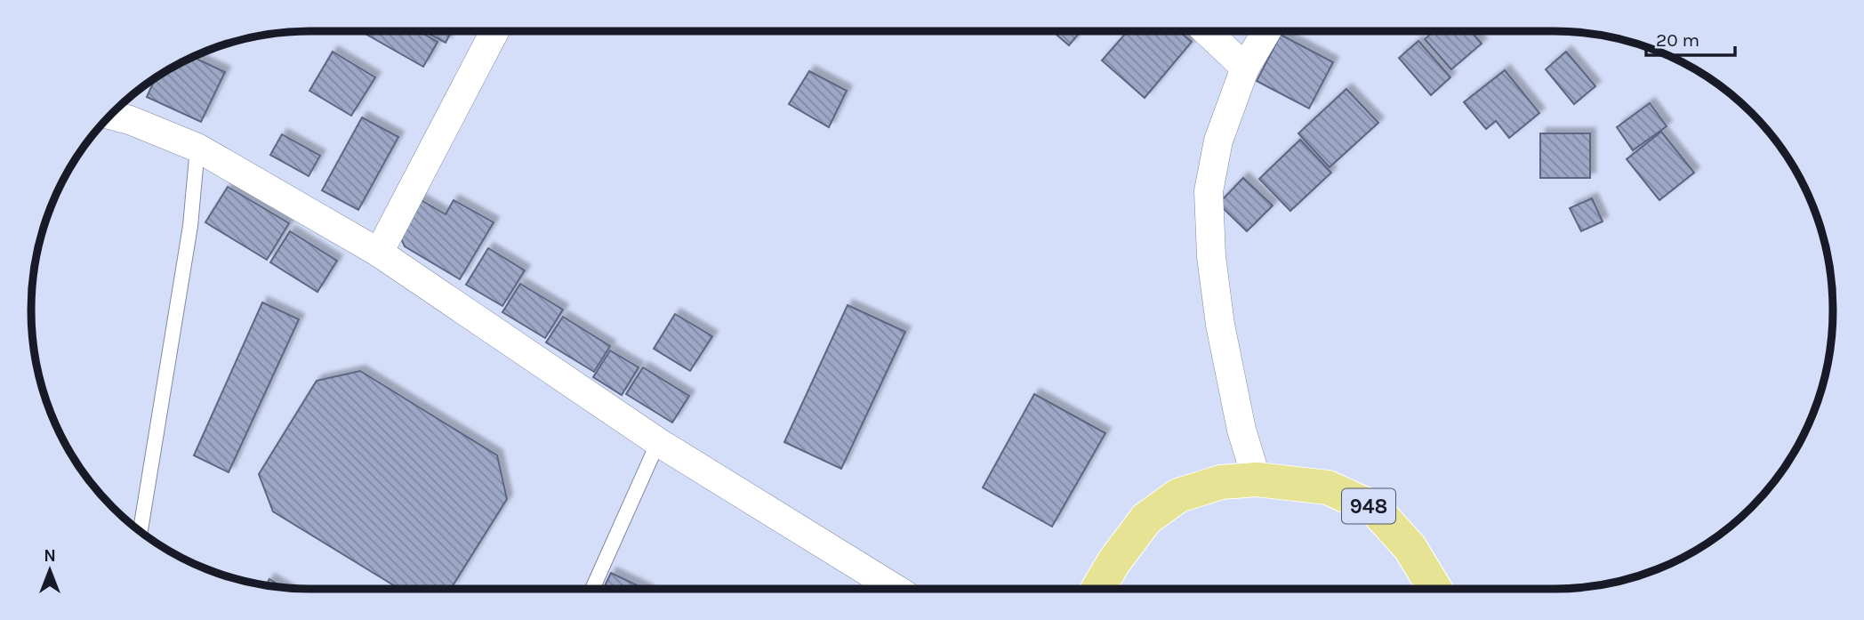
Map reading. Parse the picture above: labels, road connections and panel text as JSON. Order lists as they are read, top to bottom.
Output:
{
  "streets": {
    "main road": ["948"]
  },
  "scale_bar": "20 m",
  "north": "top"
}
